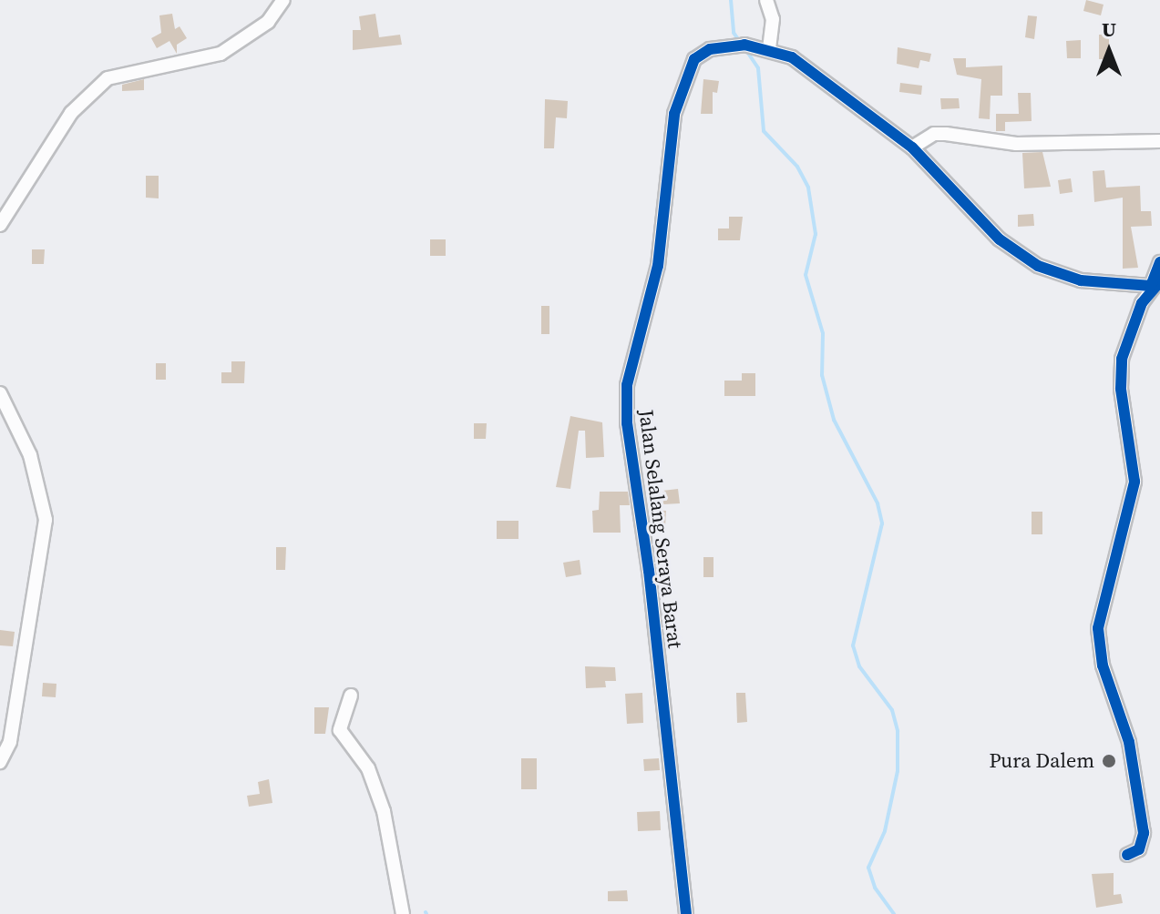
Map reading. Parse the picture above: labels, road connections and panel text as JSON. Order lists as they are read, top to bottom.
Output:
{
  "streets": {
    "street": ["Jalan Selalang Seraya Barat"]
  },
  "places": ["Pura Dalem"],
  "north": "top"
}
